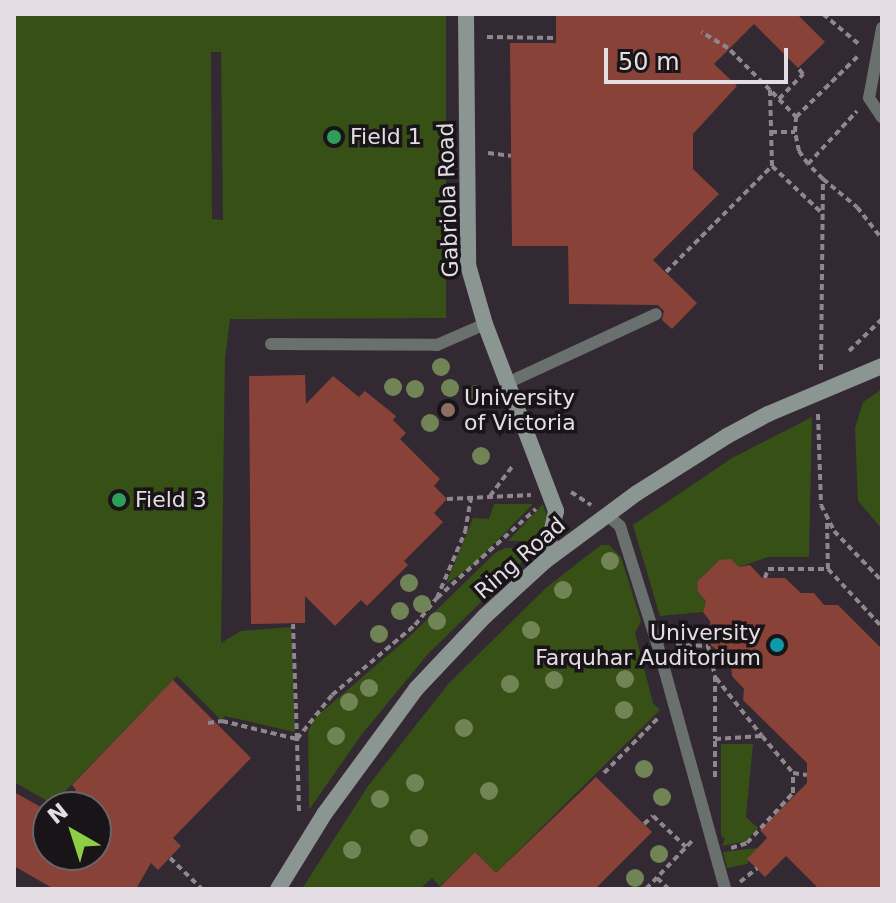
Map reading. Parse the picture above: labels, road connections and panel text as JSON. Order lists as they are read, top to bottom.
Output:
{
  "streets": {
    "street": ["Gabriola Road", "Ring Road"]
  },
  "crossings": [
    ["Gabriola Road", "Ring Road"]
  ],
  "places": [
    "Field 1",
    "University of Victoria",
    "Field 3",
    "University Farquhar Auditorium"
  ],
  "scale_bar": "50 m",
  "north": "top left"
}
